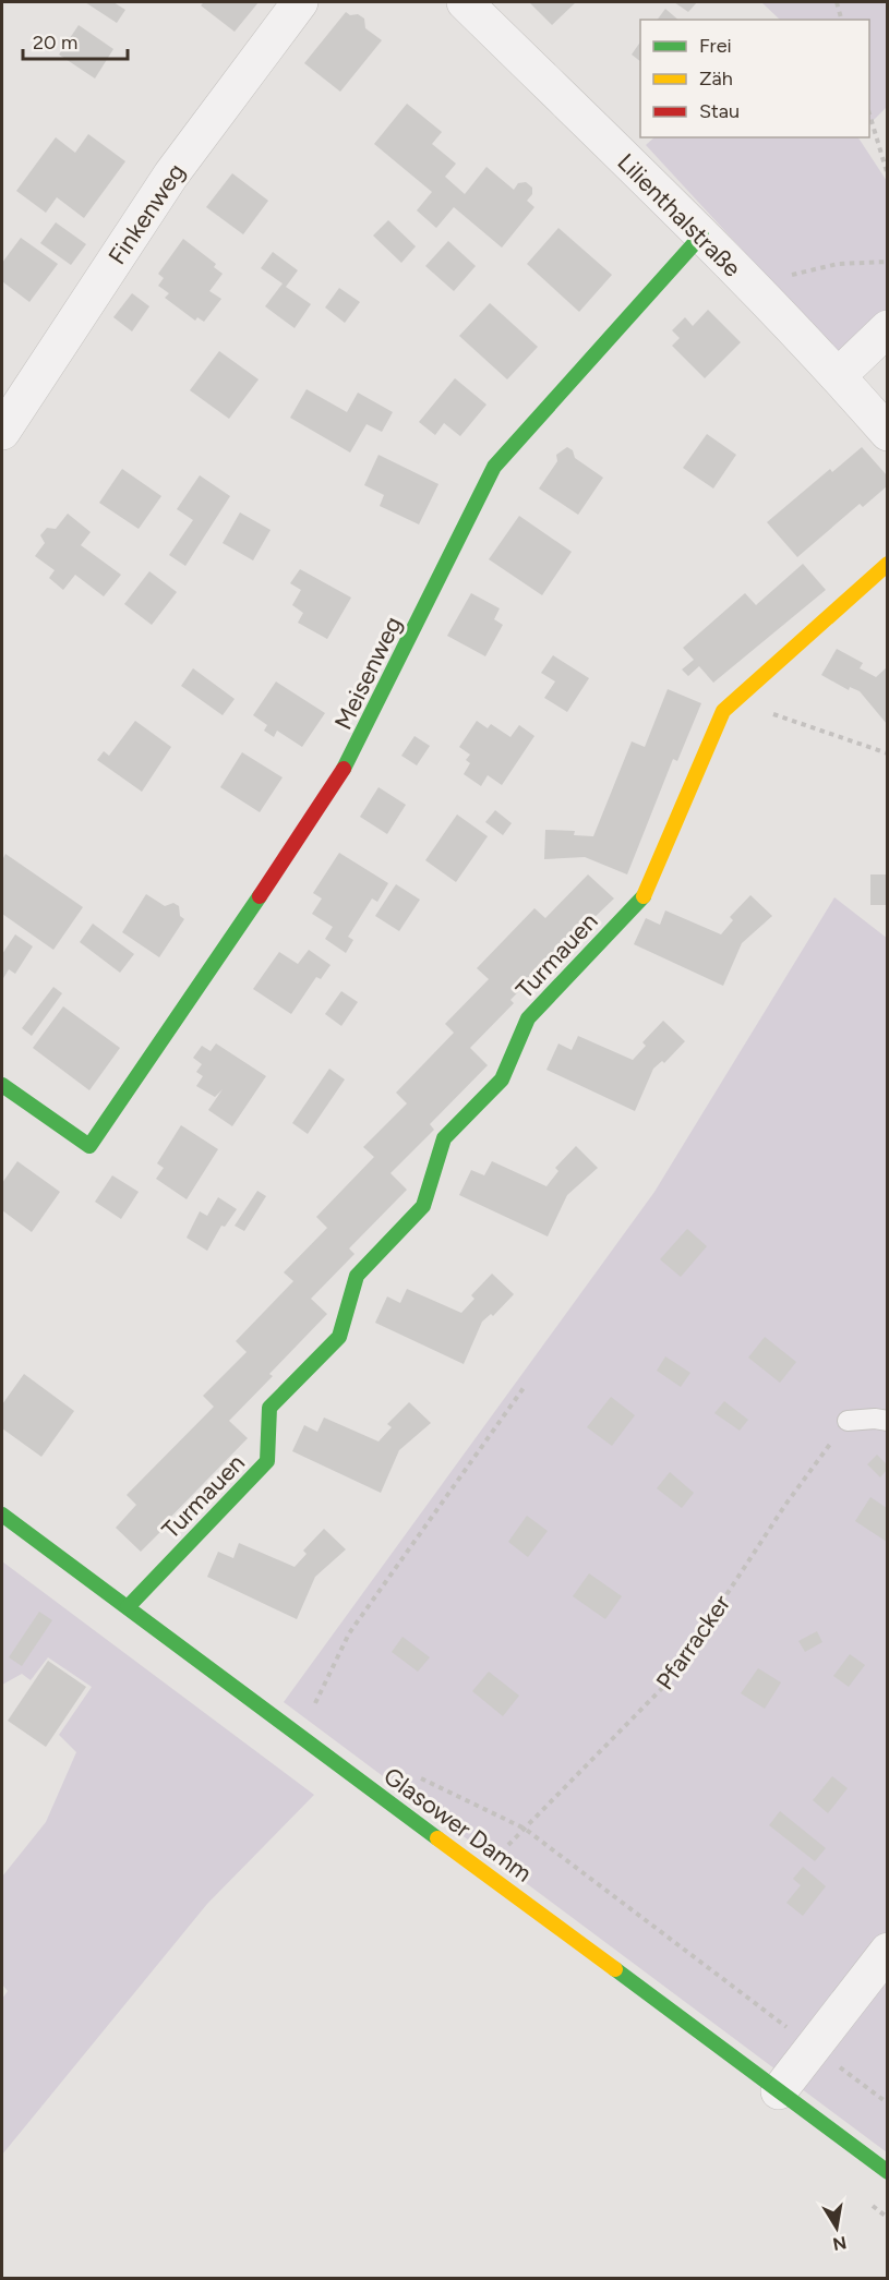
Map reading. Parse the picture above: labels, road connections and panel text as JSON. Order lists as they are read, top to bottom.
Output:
{
  "streets": {
    "street": [
      "Finkenweg",
      "Lilienthalstraße",
      "Meisenweg",
      "Turmauen",
      "Glasower Damm"
    ],
    "path": ["Pfarracker"]
  },
  "crossings": [
    ["Lilienthalstraße", "Meisenweg"],
    ["Turmauen", "Glasower Damm"],
    ["Pfarracker", "Glasower Damm"]
  ],
  "legend": ["Frei", "Zäh", "Stau"],
  "scale_bar": "20 m",
  "north": "bottom"
}
